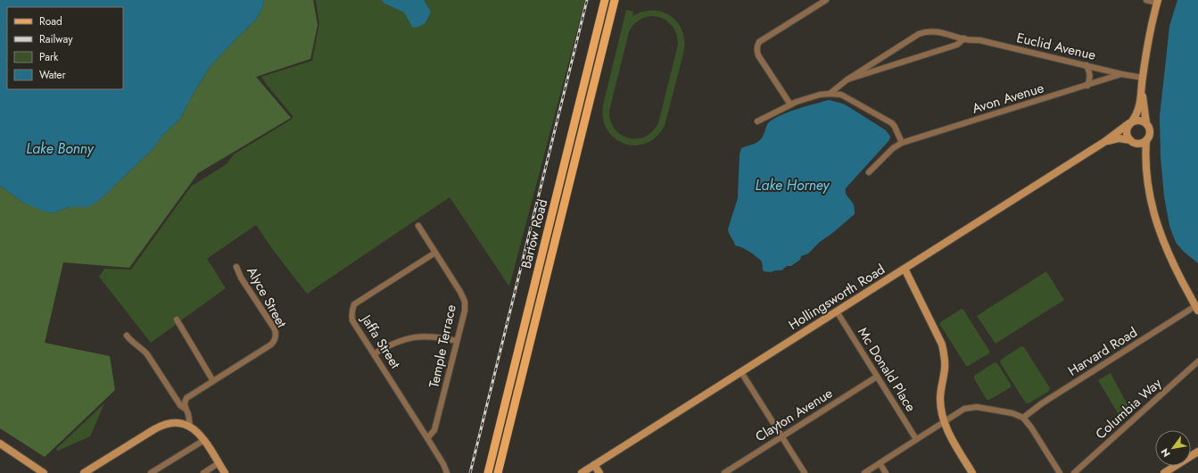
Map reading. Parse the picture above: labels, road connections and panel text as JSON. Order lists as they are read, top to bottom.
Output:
{
  "streets": {
    "main road": ["Bartow Road"],
    "street": [
      "Euclid Avenue",
      "Avon Avenue",
      "Alyce Street",
      "Hollingsworth Road",
      "Jaffa Street",
      "Temple Terrace",
      "Harvard Road",
      "Mc Donald Place",
      "Columbia Way",
      "Clayton Avenue"
    ]
  },
  "crossings": [
    ["Euclid Avenue", "Avon Avenue"],
    ["Hollingsworth Road", "Mc Donald Place"],
    ["Jaffa Street", "Temple Terrace"],
    ["Mc Donald Place", "Clayton Avenue"]
  ],
  "water": ["Lake Bonny", "Lake Horney"],
  "legend": [
    "Road",
    "Railway",
    "Park",
    "Water"
  ],
  "north": "bottom left"
}
